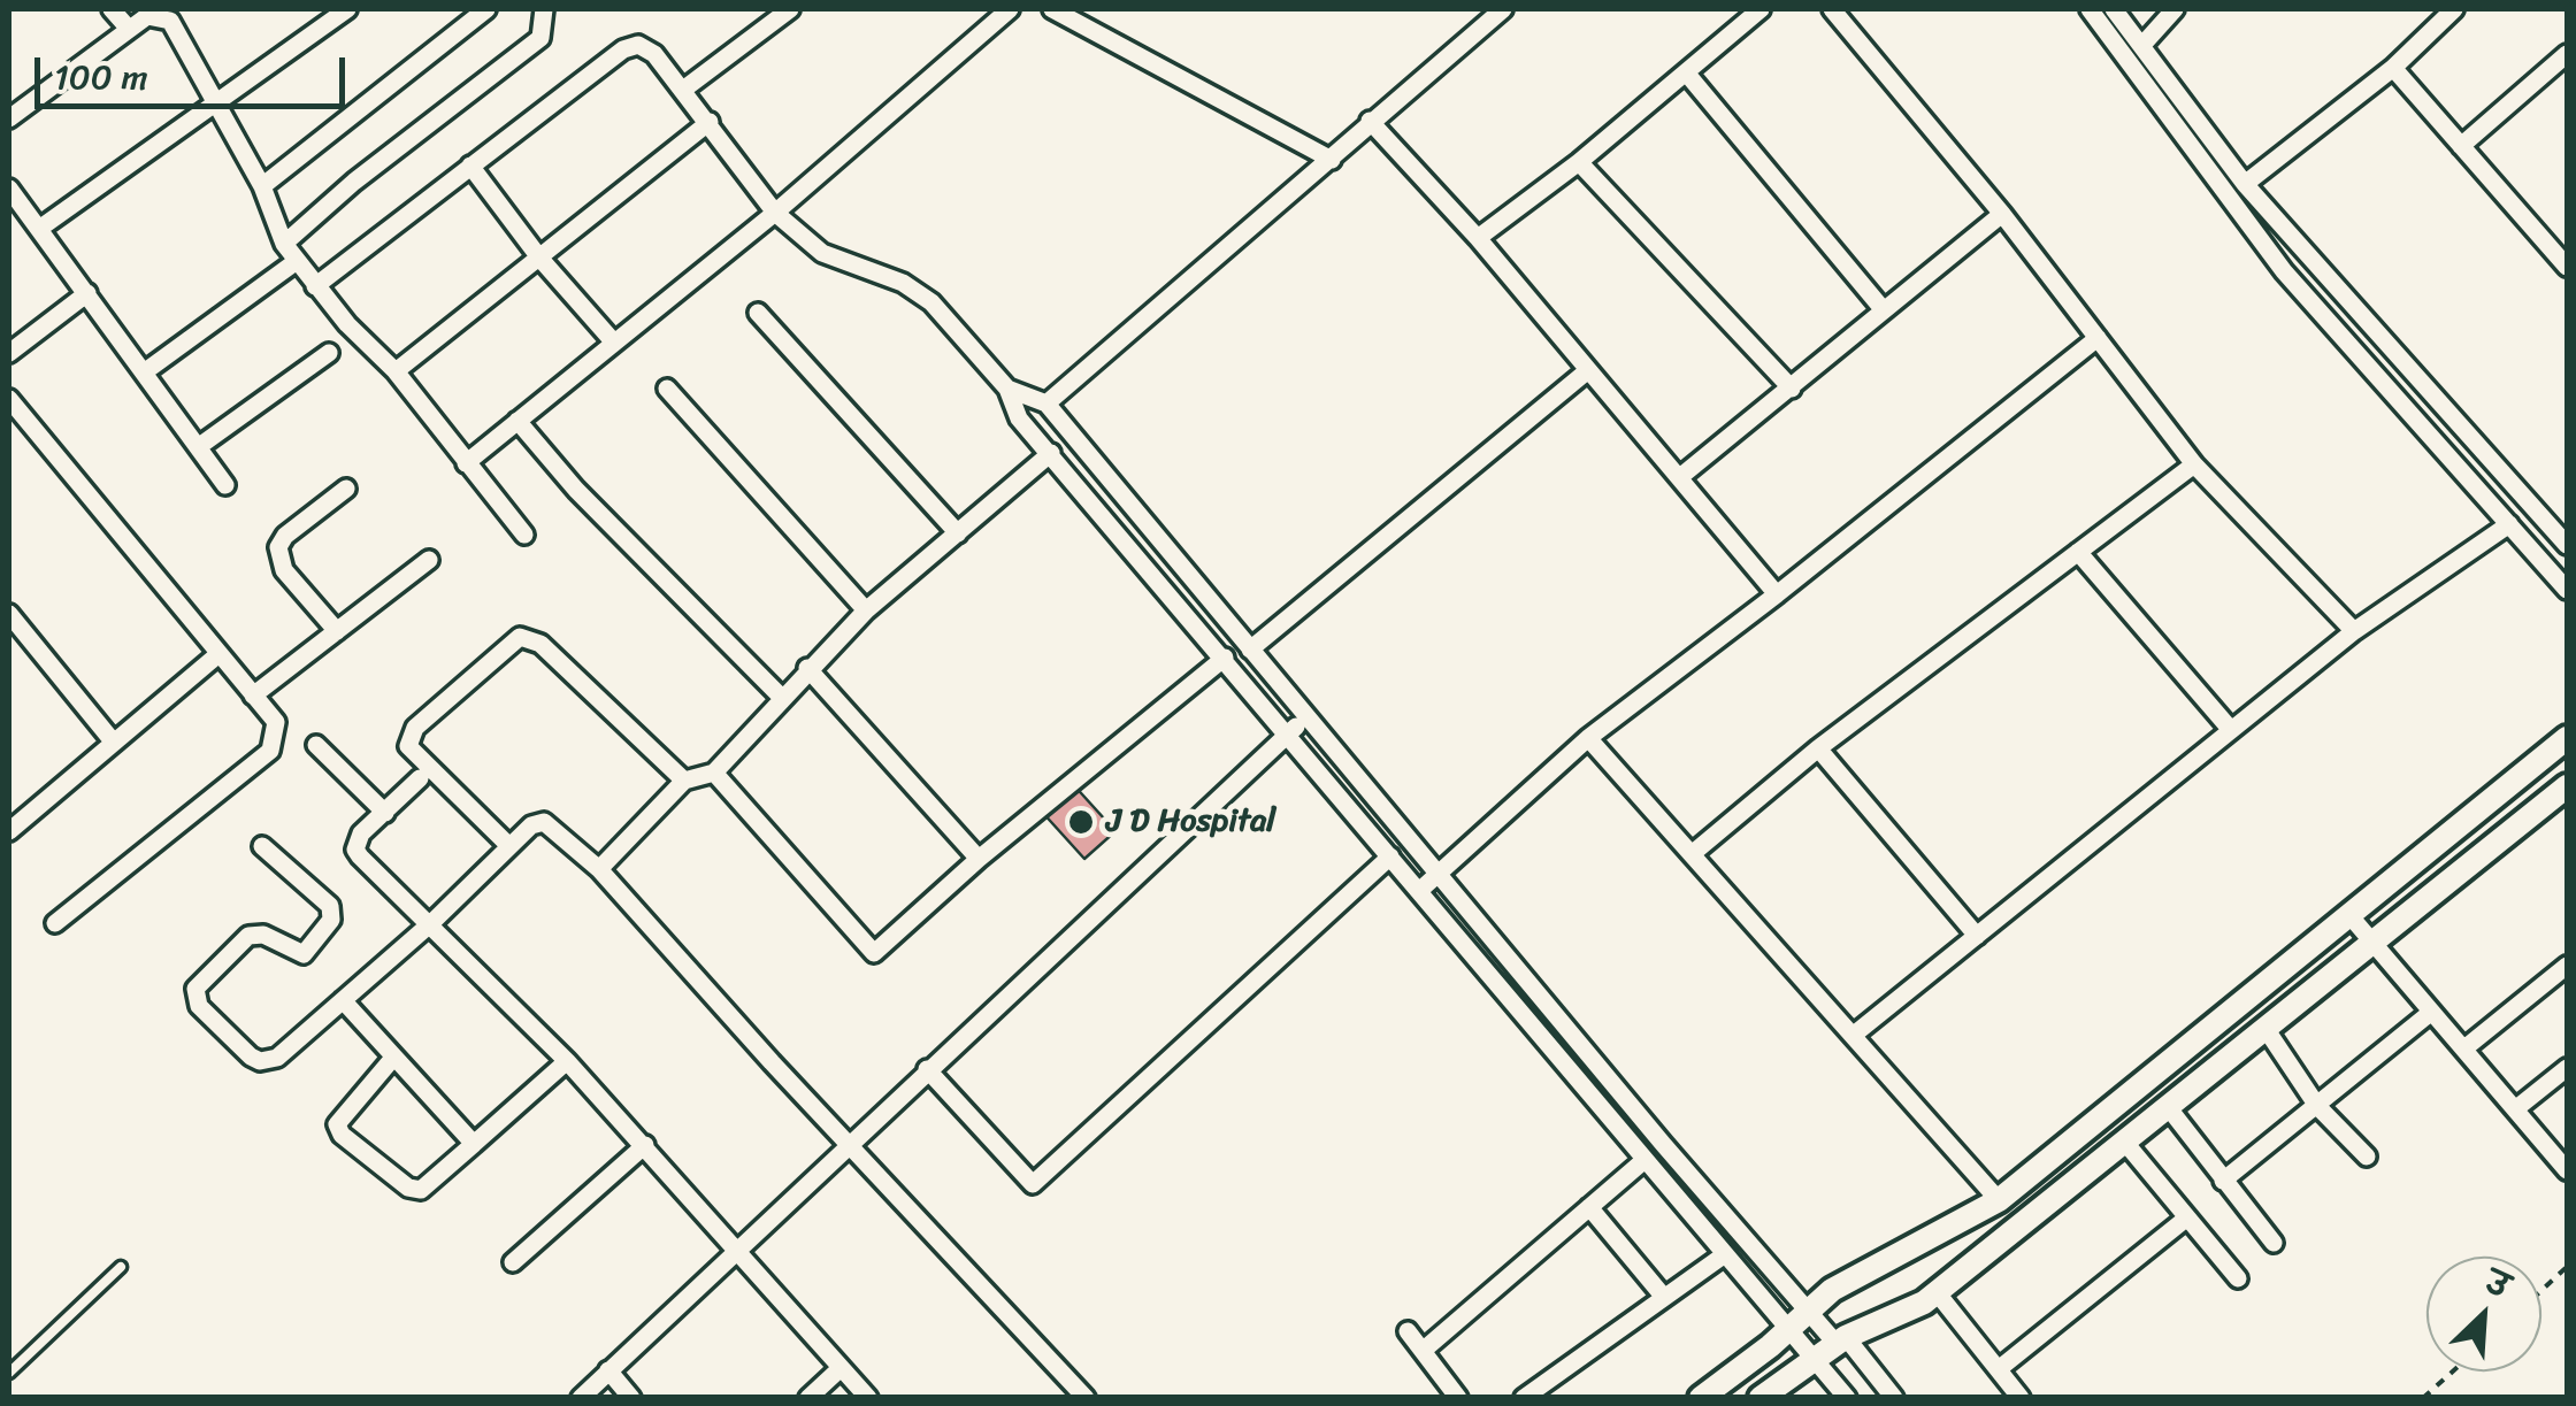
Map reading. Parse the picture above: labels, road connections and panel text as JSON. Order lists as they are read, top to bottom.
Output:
{
  "places": ["J D Hospital"],
  "scale_bar": "100 m",
  "north": "top right"
}
